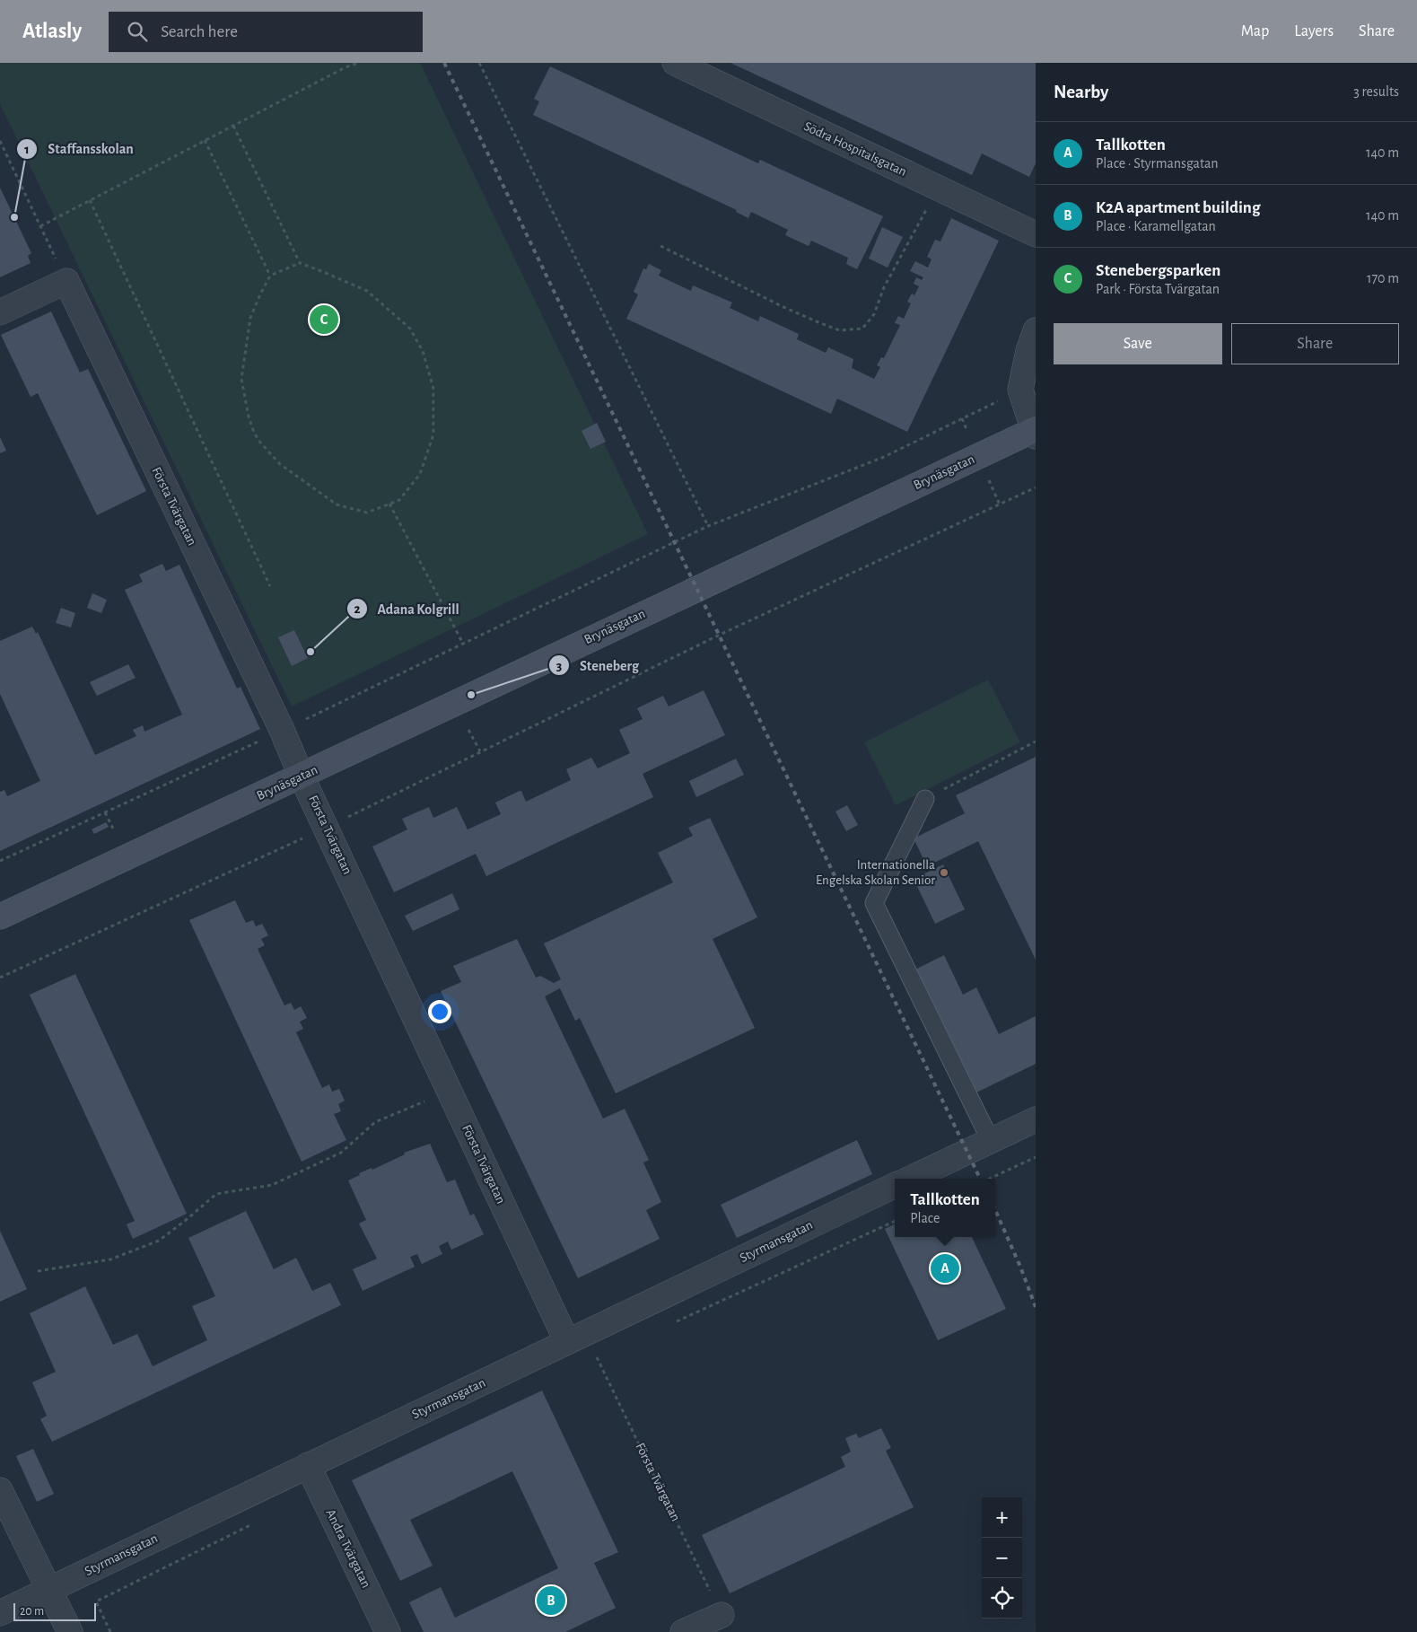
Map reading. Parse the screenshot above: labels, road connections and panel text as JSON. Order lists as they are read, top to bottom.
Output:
{
  "streets": {
    "street": [
      "Södra Hospitalsgatan",
      "Brynäsgatan",
      "Första Tvärgatan",
      "Styrmansgatan",
      "Andra Tvärgatan"
    ]
  },
  "crossings": [
    ["Brynäsgatan", "Första Tvärgatan"],
    ["Första Tvärgatan", "Styrmansgatan"],
    ["Styrmansgatan", "Andra Tvärgatan"]
  ],
  "places": [
    "Staffansskolan",
    "Adana Kolgrill",
    "Steneberg",
    "Internationella Engelska Skolan Senior"
  ],
  "scale_bar": "20 m",
  "page": {
    "header": "Atlasly",
    "search": "Search here",
    "nav": ["Map", "Layers", "Share"],
    "heading": ["Nearby", "3 results"],
    "list": [
      {
        "mark": "A",
        "name": "Tallkotten",
        "note": "Place · Styrmansgatan",
        "value": "140 m"
      },
      {
        "mark": "B",
        "name": "K2A apartment building",
        "note": "Place · Karamellgatan",
        "value": "140 m"
      },
      {
        "mark": "C",
        "name": "Stenebergsparken",
        "note": "Park · Första Tvärgatan",
        "value": "170 m"
      }
    ],
    "pins": ["C", "A", "B"],
    "buttons": ["Save", "Share"],
    "popup": ["Tallkotten", "Place"],
    "map_buttons": ["+", "−"],
    "scale": "20 m"
  }
}
